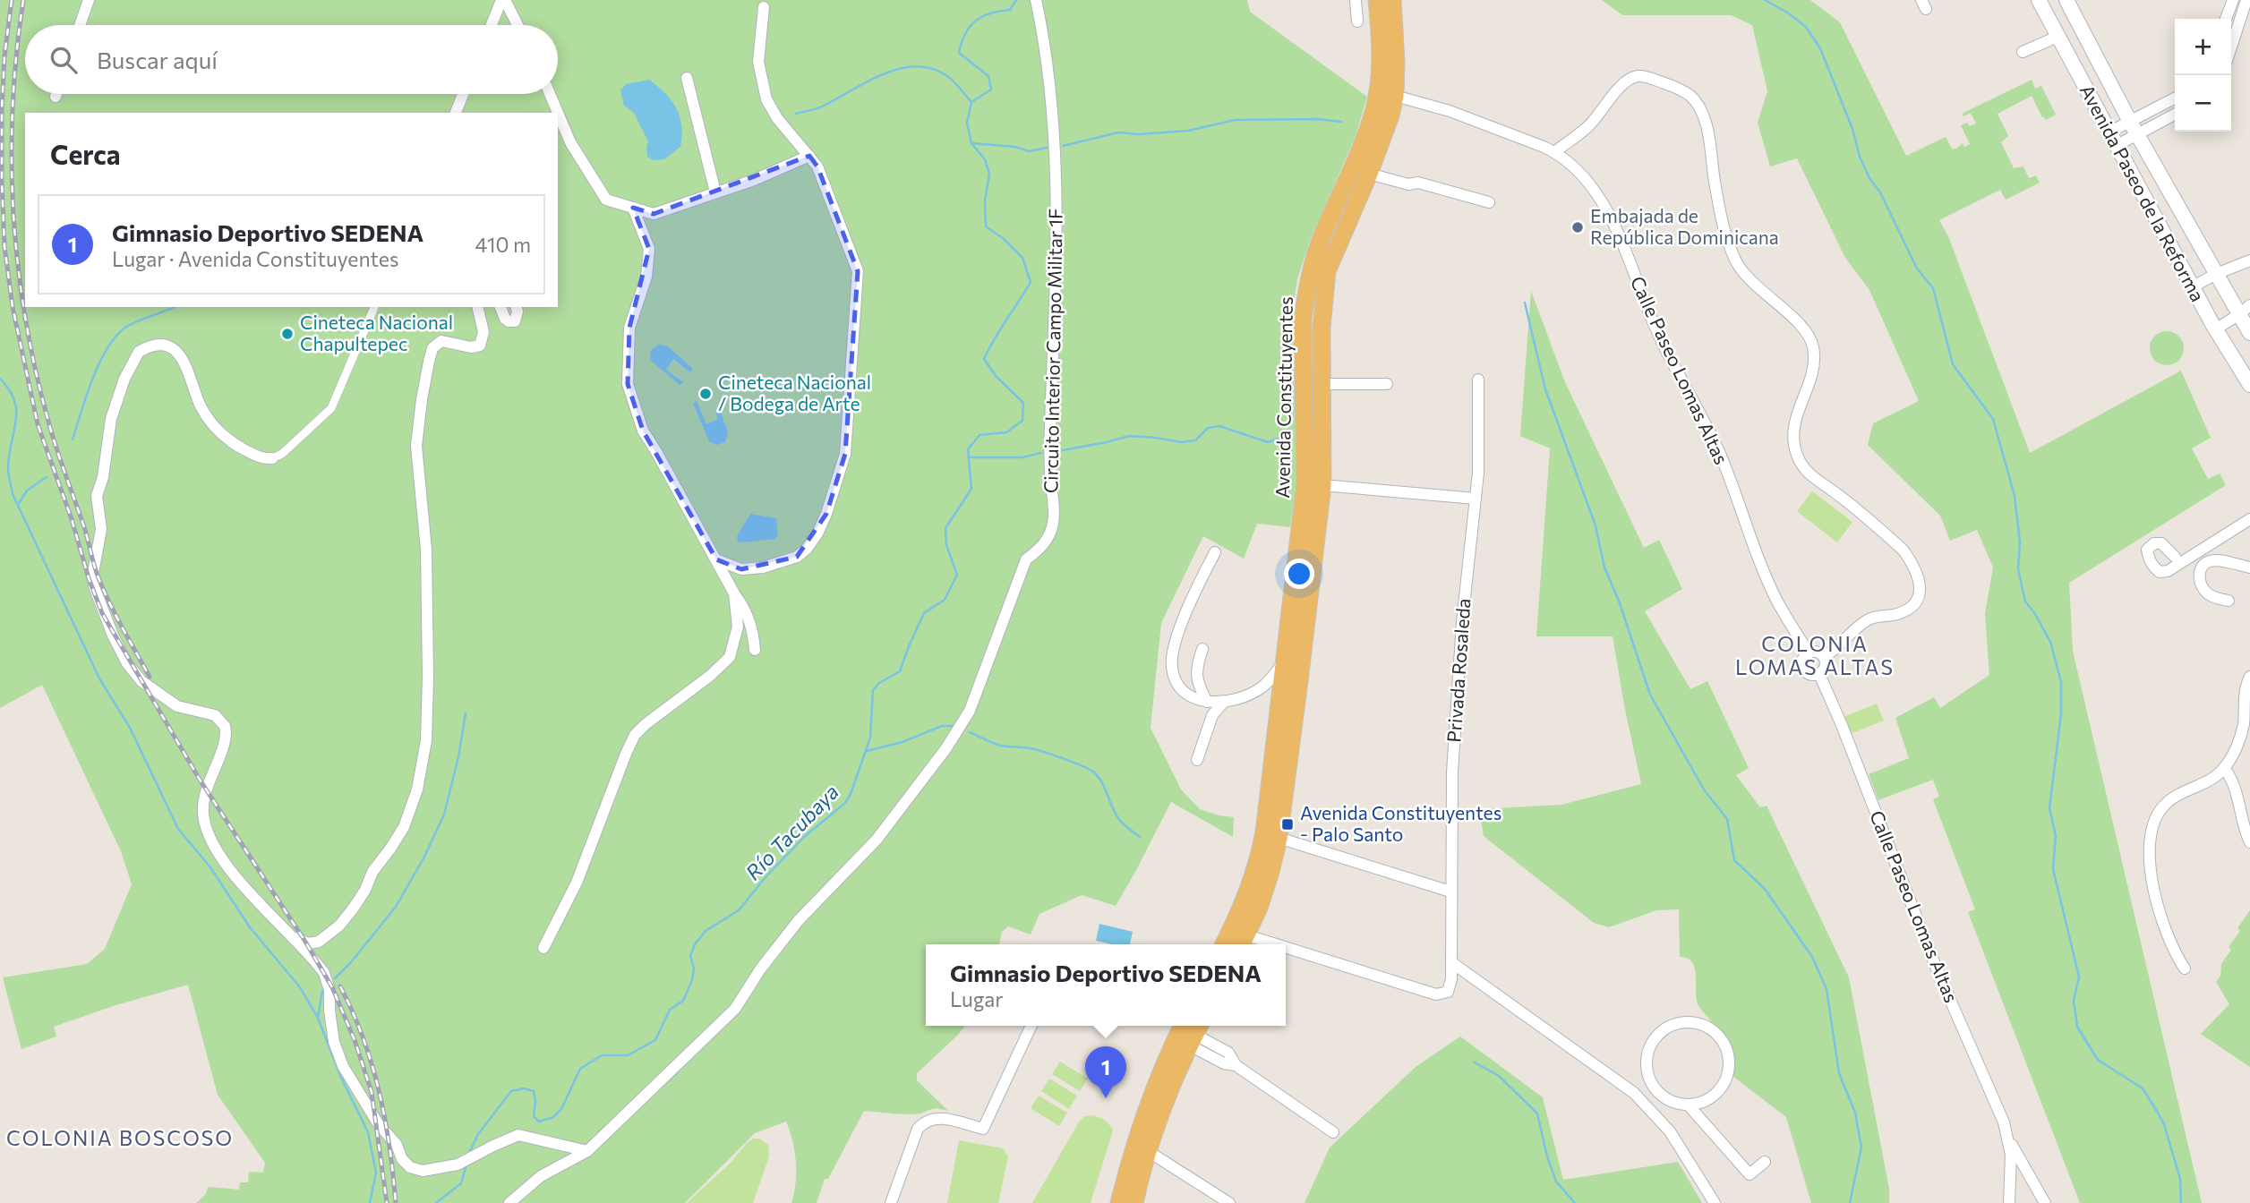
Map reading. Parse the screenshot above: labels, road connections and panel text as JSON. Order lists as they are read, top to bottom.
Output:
{
  "streets": {
    "highway": ["Avenida Constituyentes"],
    "main road": ["Avenida Paseo de la Reforma"],
    "street": ["Circuito Interior Campo Militar 1F", "Calle Paseo Lomas Altas", "Privada Rosaleda"]
  },
  "crossings": [
    ["Calle Paseo Lomas Altas", "Avenida Constituyentes"]
  ],
  "districts": ["COLONIA LOMAS ALTAS", "COLONIA BOSCOSO"],
  "water": ["Río Tacubaya"],
  "places": {
    "other": ["Embajada de República Dominicana", "Cineteca Nacional Chapultepec", "Cineteca Nacional / Bodega de Arte"],
    "transit": ["Avenida Constituyentes - Palo Santo"]
  },
  "page": {
    "map_buttons": ["+", "−"],
    "search": "Buscar aquí",
    "heading": "Cerca",
    "list": [
      {
        "mark": "1",
        "name": "Gimnasio Deportivo SEDENA",
        "note": "Lugar · Avenida Constituyentes",
        "value": "410 m"
      }
    ],
    "popup": ["Gimnasio Deportivo SEDENA", "Lugar"],
    "pins": "1"
  }
}
